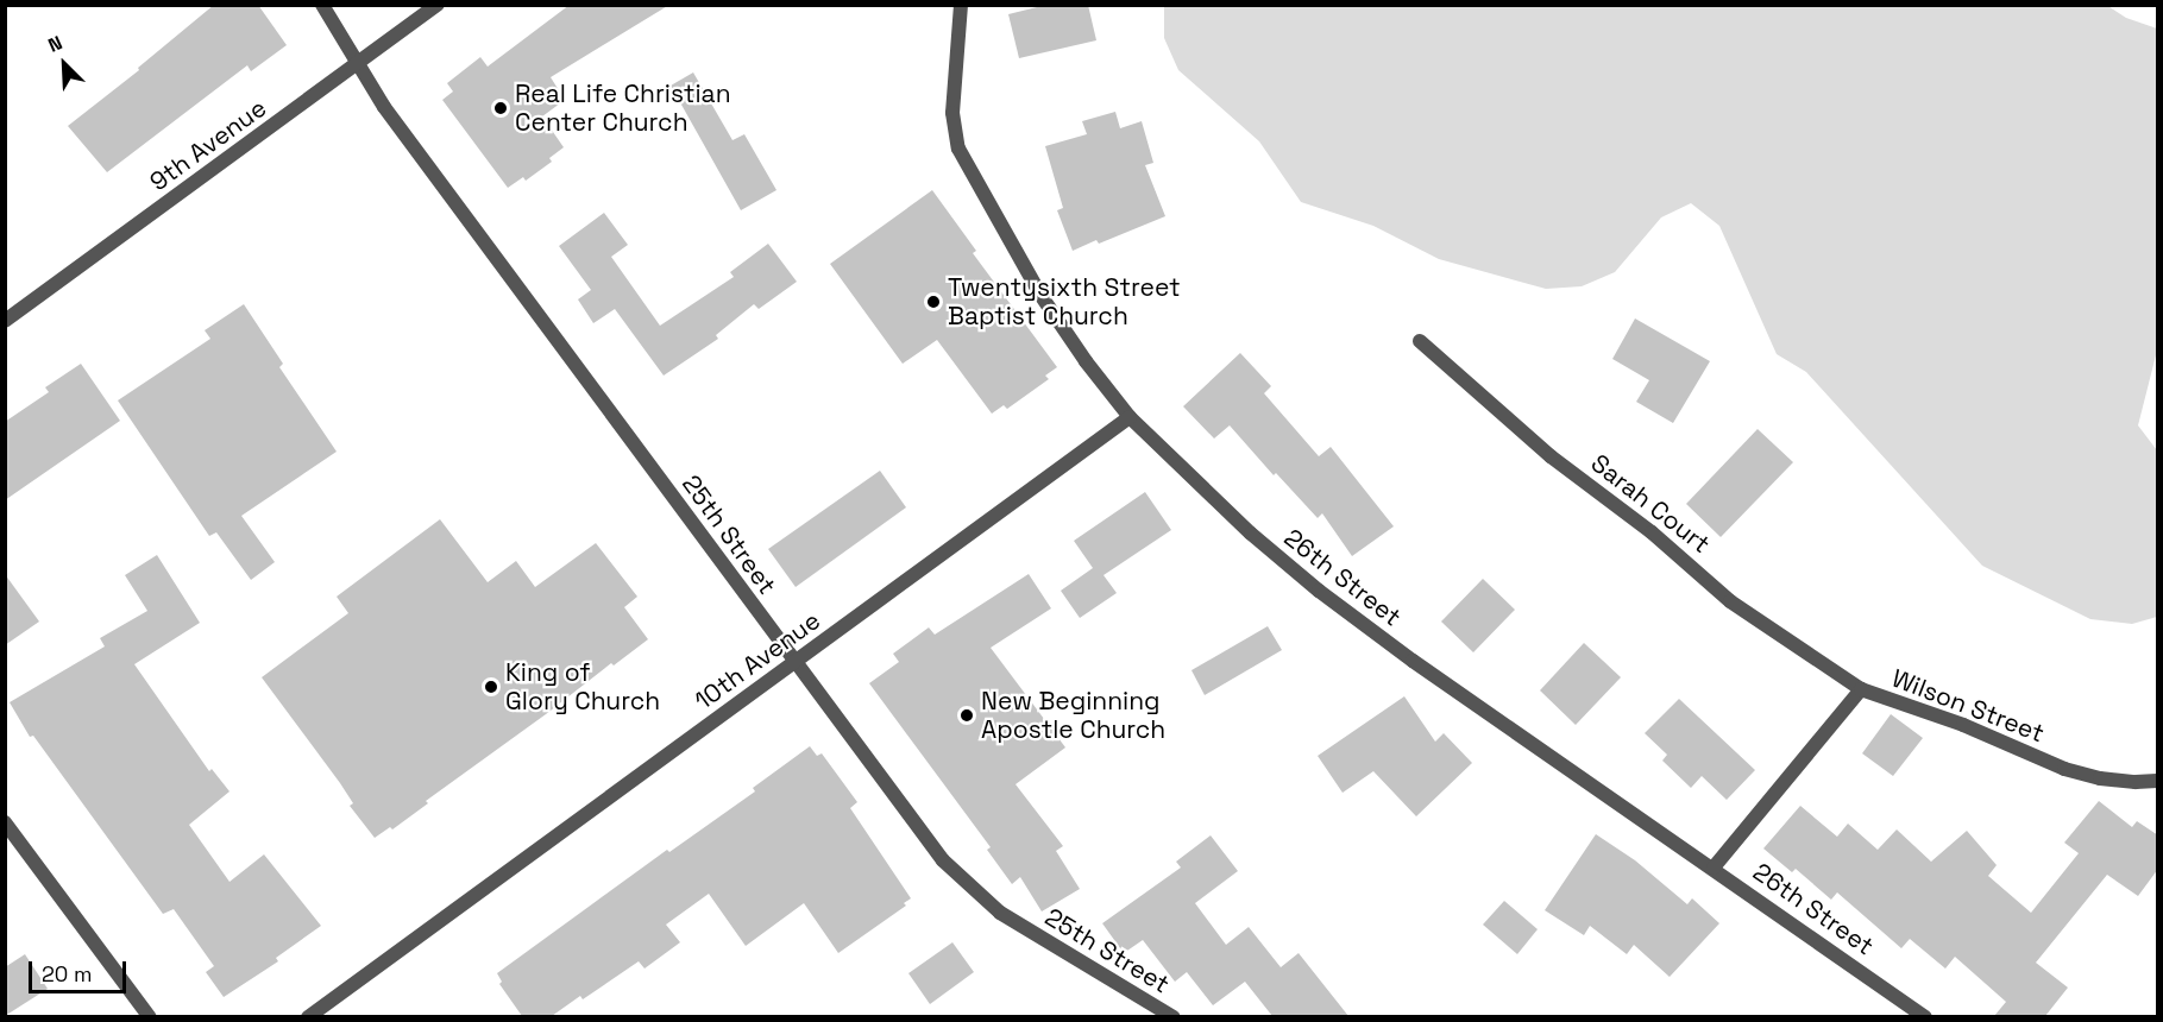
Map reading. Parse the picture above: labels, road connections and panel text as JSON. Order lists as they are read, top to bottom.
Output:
{
  "streets": {
    "street": [
      "9th Avenue",
      "Sarah Court",
      "25th Street",
      "26th Street",
      "10th Avenue",
      "Wilson Street"
    ]
  },
  "crossings": [
    ["9th Avenue", "25th Street"],
    ["Sarah Court", "Wilson Street"],
    ["25th Street", "10th Avenue"],
    ["26th Street", "10th Avenue"],
    ["26th Street", "Wilson Street"]
  ],
  "places": [
    "Real Life Christian Center Church",
    "Twentysixth Street Baptist Church",
    "King of Glory Church",
    "New Beginning Apostle Church"
  ],
  "scale_bar": "20 m",
  "north": "top left"
}
